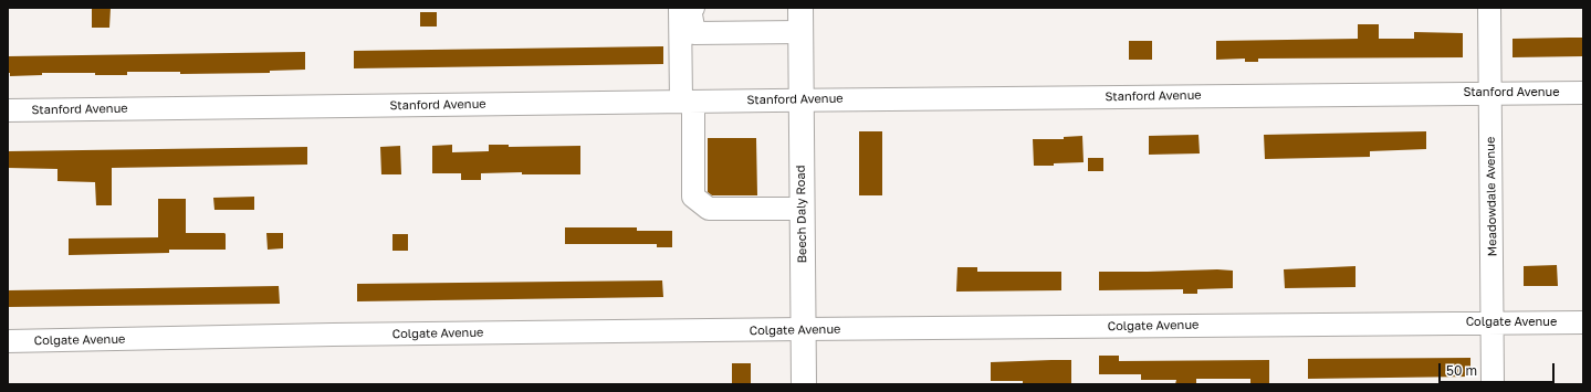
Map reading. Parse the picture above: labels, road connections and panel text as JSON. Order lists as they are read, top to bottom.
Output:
{
  "streets": {
    "main road": ["Beech Daly Road"],
    "street": ["Stanford Avenue", "Meadowdale Avenue", "Colgate Avenue"]
  },
  "crossings": [
    ["Stanford Avenue", "Meadowdale Avenue"],
    ["Stanford Avenue", "Beech Daly Road"],
    ["Meadowdale Avenue", "Colgate Avenue"],
    ["Beech Daly Road", "Colgate Avenue"]
  ],
  "scale_bar": "50 m"
}
